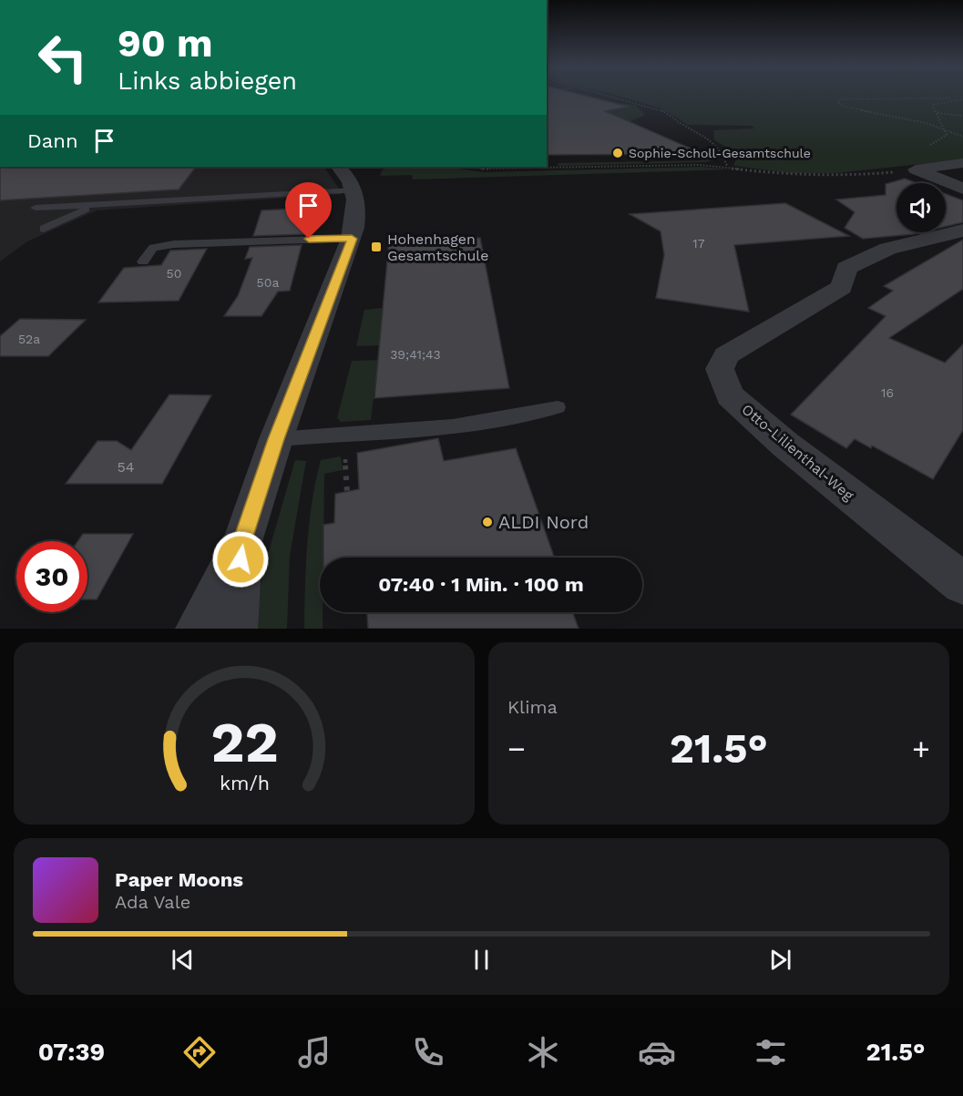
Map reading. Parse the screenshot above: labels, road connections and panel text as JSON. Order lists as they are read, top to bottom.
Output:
{
  "streets": {
    "street": ["Otto-Lilienthal-Weg"]
  },
  "places": {
    "other": ["Sophie-Scholl-Gesamtschule", "ALDI Nord"],
    "transit": ["Hohenhagen Gesamtschule"]
  },
  "house_numbers": [
    "17",
    "50",
    "50a",
    "52a",
    "39;41;43",
    "16",
    "54"
  ],
  "page": {
    "turn": ["90 m", "Links abbiegen"],
    "then": "Dann",
    "limit": "30",
    "trip": "07:40 · 1 Min. · 100 m",
    "tile": "Klima",
    "heat": ["−", "21.5°", "+"],
    "song": ["Paper Moons", "Ada Vale"],
    "tabs": ["07:39", "21.5°"],
    "gauge": ["22", "km/h"]
  }
}
